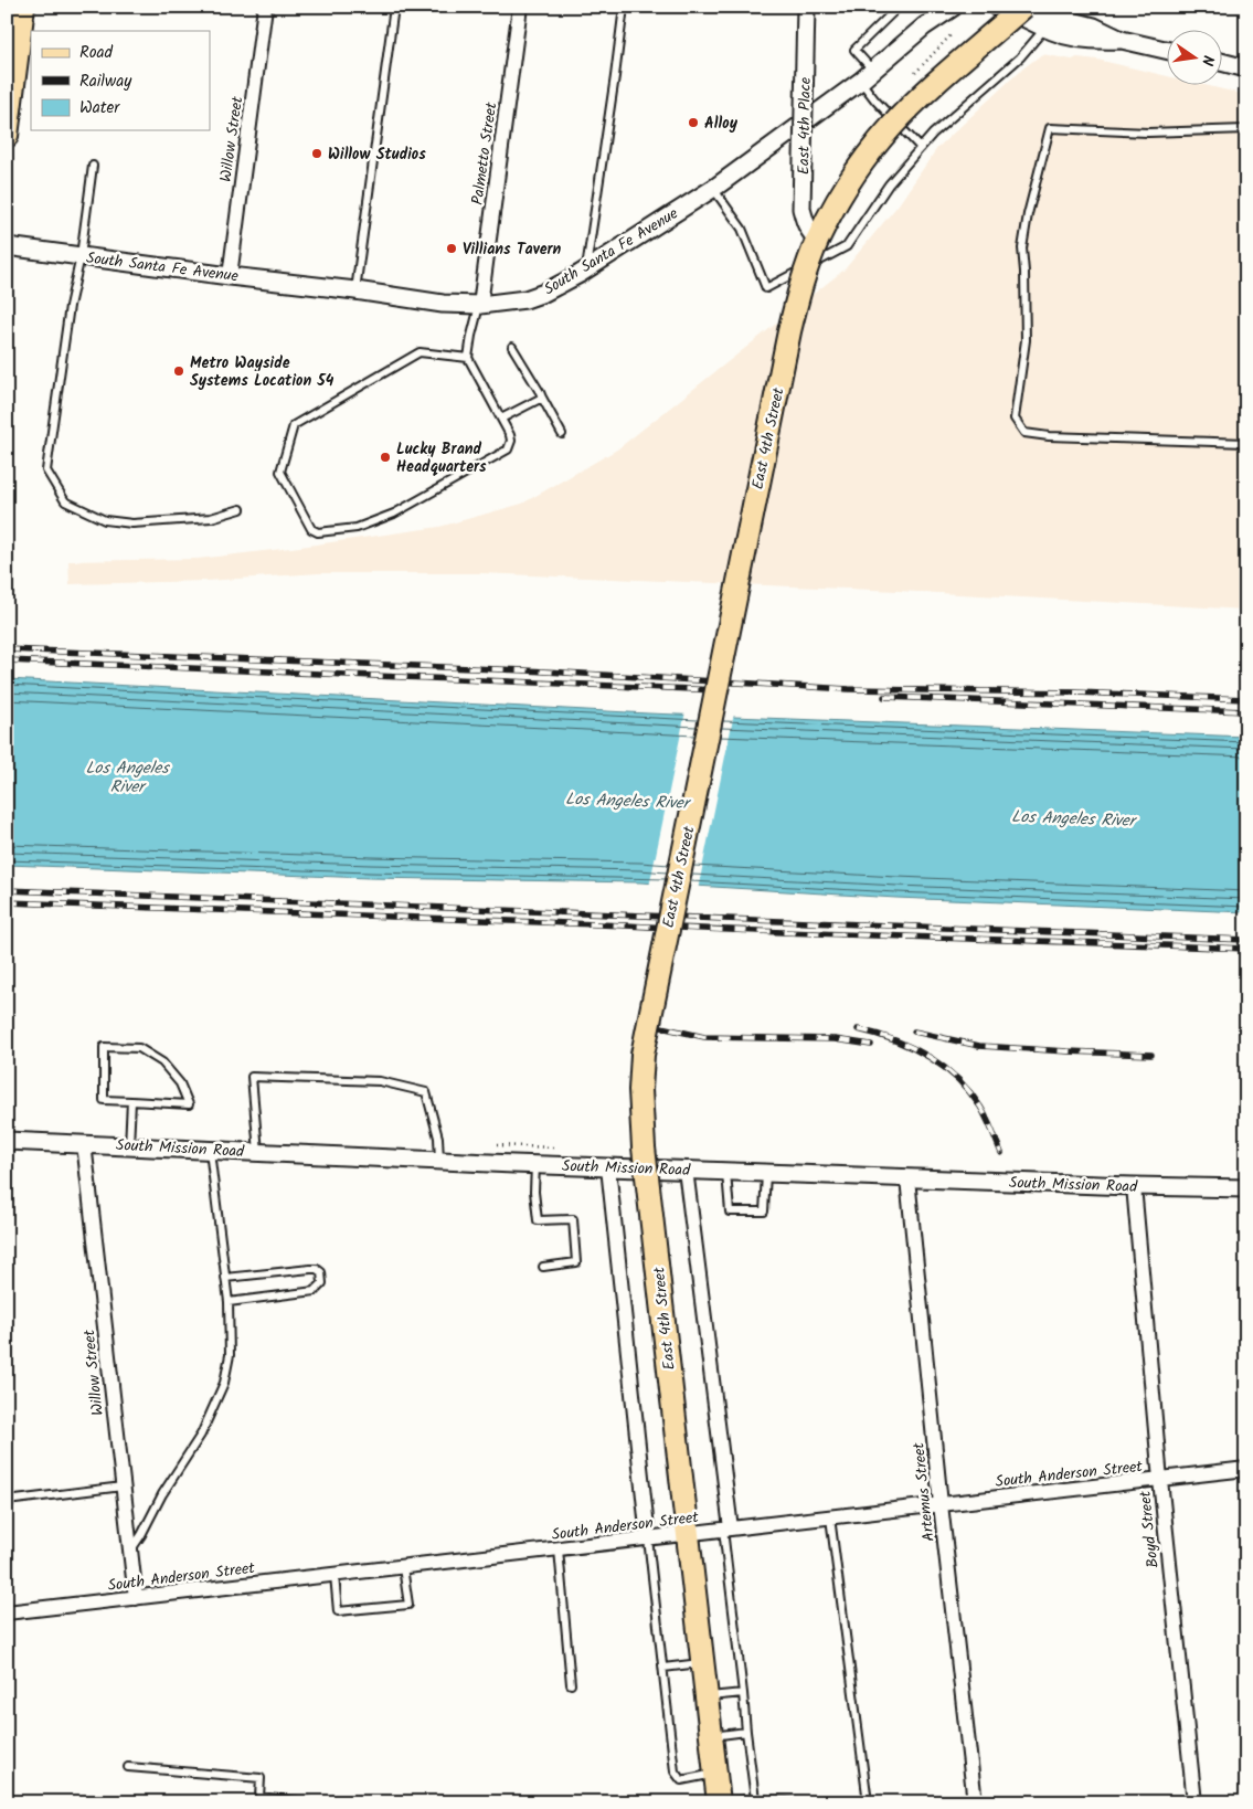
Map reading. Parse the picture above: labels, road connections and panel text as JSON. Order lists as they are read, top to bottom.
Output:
{
  "streets": {
    "main road": ["East 4th Street"],
    "street": [
      "East 4th Place",
      "Willow Street",
      "Palmetto Street",
      "South Santa Fe Avenue",
      "South Mission Road",
      "South Anderson Street",
      "Artemus Street",
      "Boyd Street"
    ]
  },
  "crossings": [
    ["East 4th Place", "East 4th Street"],
    ["Willow Street", "South Santa Fe Avenue"],
    ["Willow Street", "South Mission Road"],
    ["Willow Street", "South Anderson Street"],
    ["Palmetto Street", "South Santa Fe Avenue"],
    ["East 4th Street", "South Anderson Street"],
    ["South Mission Road", "Artemus Street"],
    ["South Mission Road", "Boyd Street"],
    ["South Anderson Street", "Artemus Street"],
    ["South Anderson Street", "Boyd Street"]
  ],
  "water": ["Los Angeles River"],
  "places": [
    "Alloy",
    "Willow Studios",
    "Villians Tavern",
    "Metro Wayside Systems Location 54",
    "Lucky Brand Headquarters"
  ],
  "legend": ["Road", "Railway", "Water"],
  "north": "right"
}
